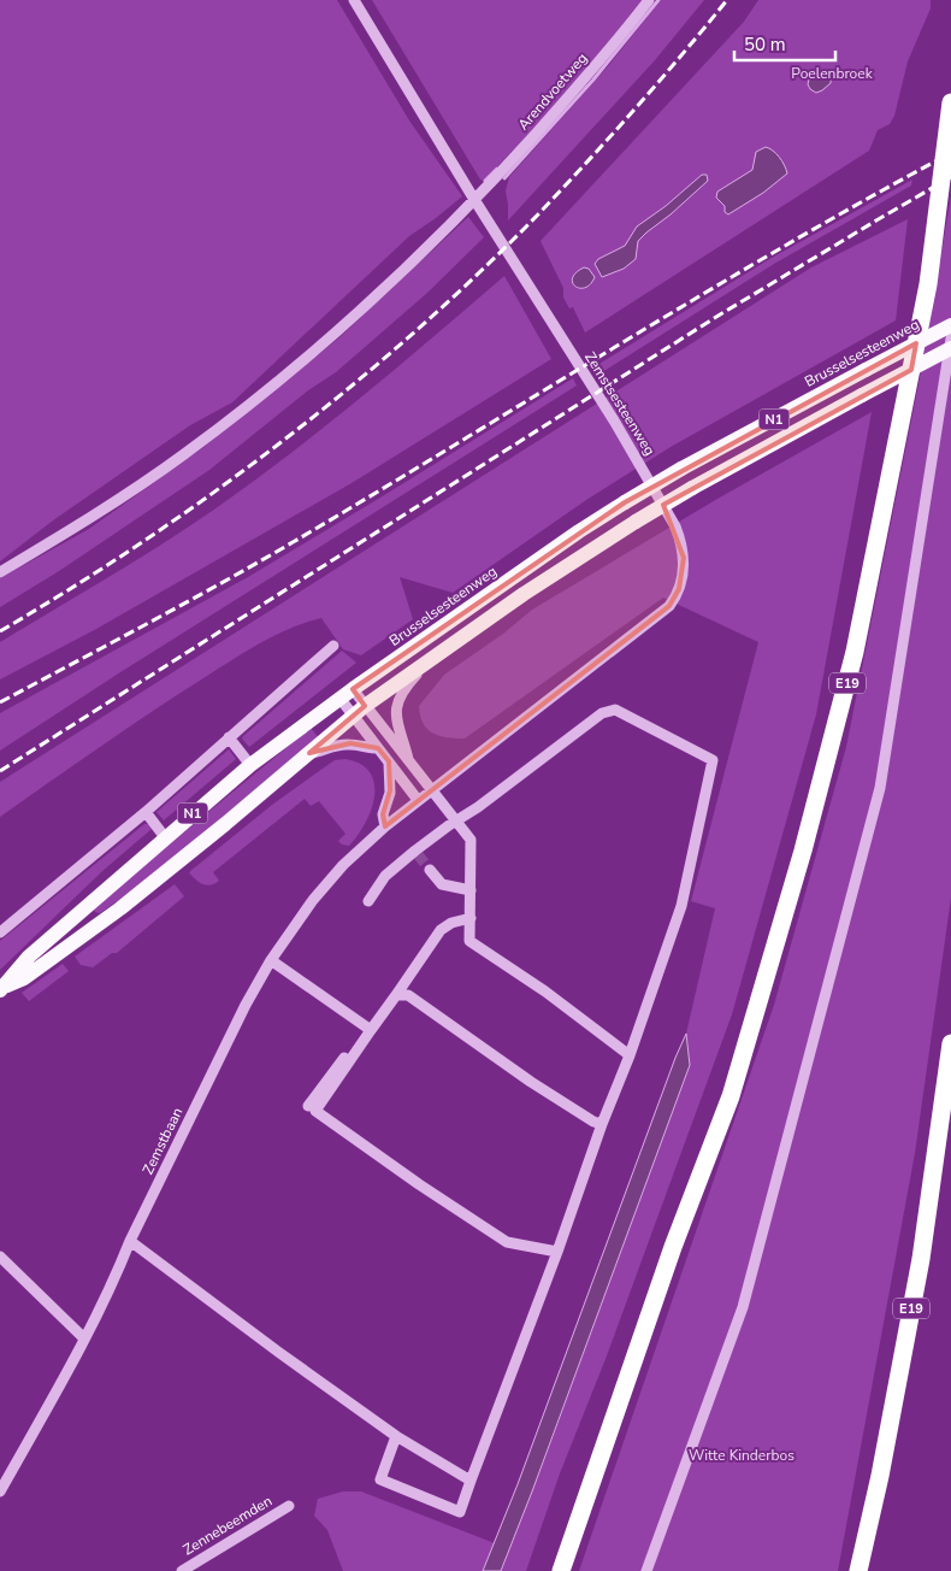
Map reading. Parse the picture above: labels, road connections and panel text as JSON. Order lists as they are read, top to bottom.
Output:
{
  "streets": {
    "highway": ["E19"],
    "main road": ["Brusselsesteenweg", "N1"],
    "street": [
      "Arendvoetweg",
      "Zemstsesteenweg",
      "Zemstbaan",
      "Zennebeemden"
    ]
  },
  "crossings": [
    ["Arendvoetweg", "Zemstsesteenweg"],
    ["Zemstsesteenweg", "Zemstbaan"]
  ],
  "parks": ["Poelenbroek", "Witte Kinderbos"],
  "scale_bar": "50 m"
}
